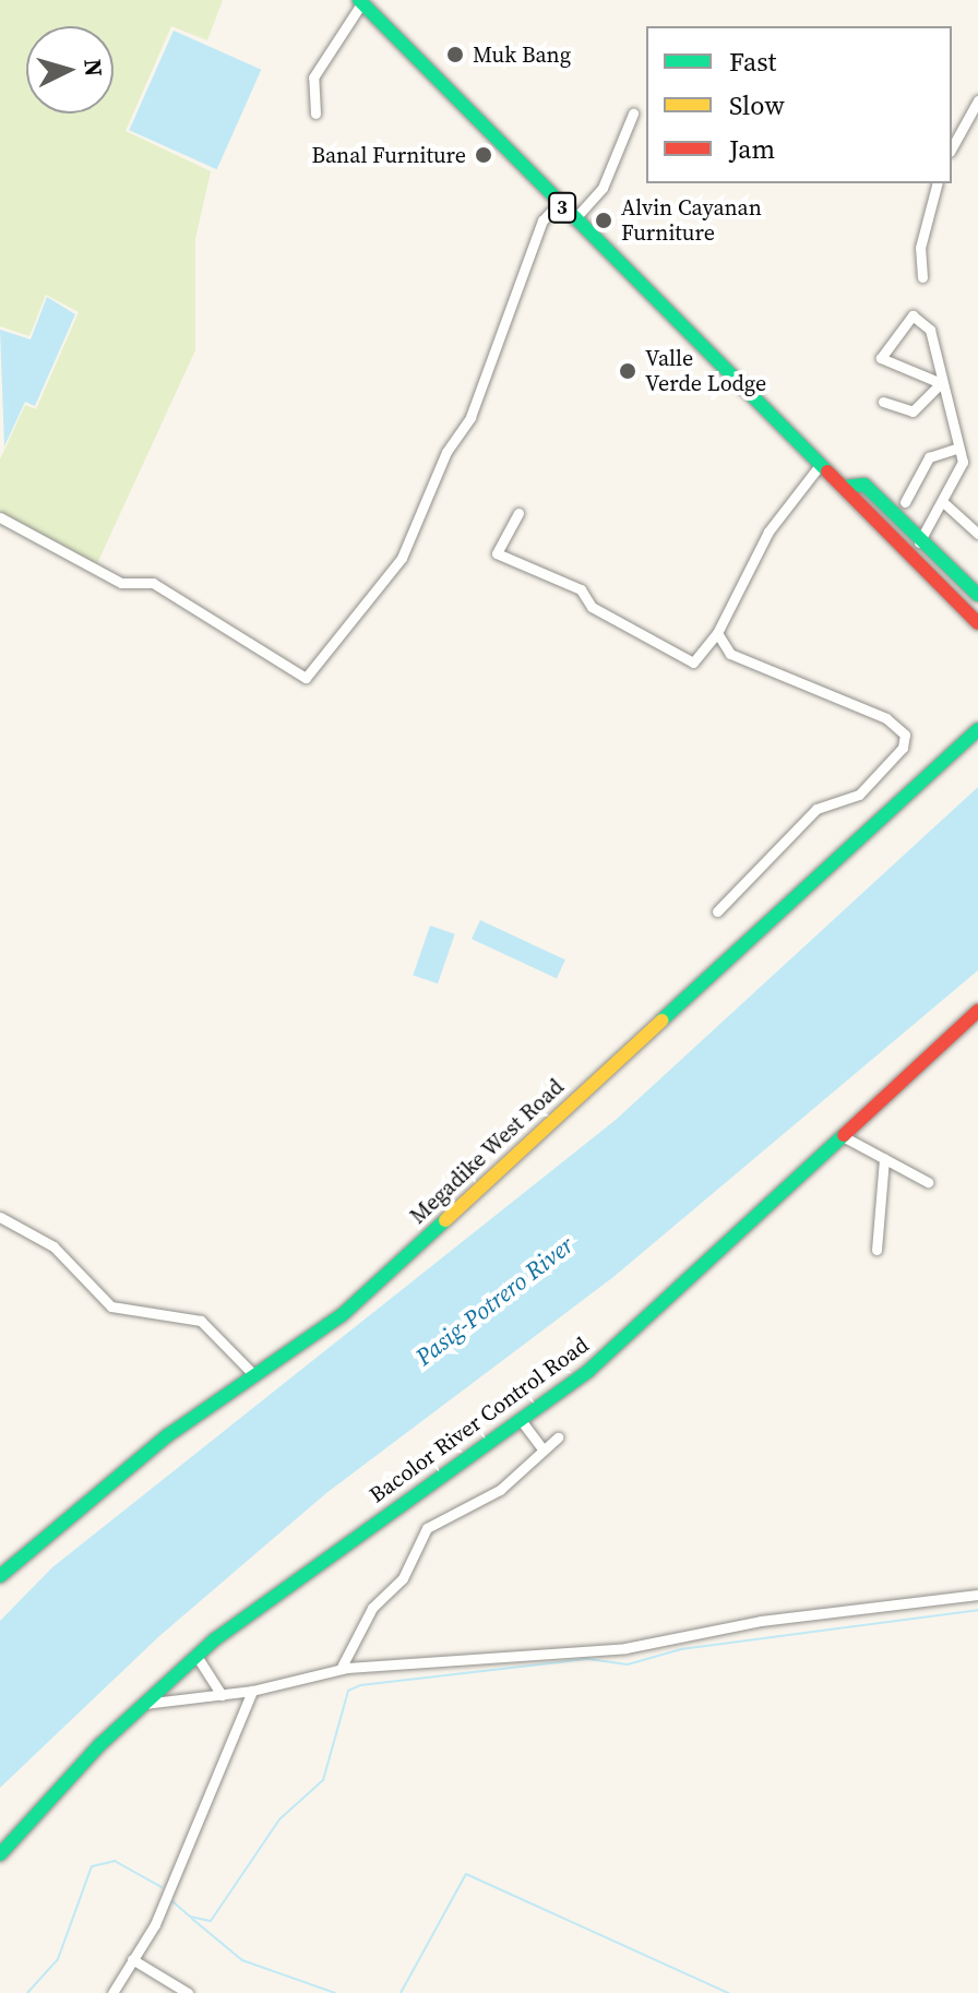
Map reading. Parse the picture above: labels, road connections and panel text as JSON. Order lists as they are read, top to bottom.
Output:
{
  "streets": {
    "main road": ["3", "Megadike West Road", "Bacolor River Control Road"]
  },
  "water": ["Pasig-Potrero River"],
  "places": [
    "Muk Bang",
    "Banal Furniture",
    "Alvin Cayanan Furniture",
    "Valle Verde Lodge"
  ],
  "legend": ["Fast", "Slow", "Jam"],
  "north": "right"
}
